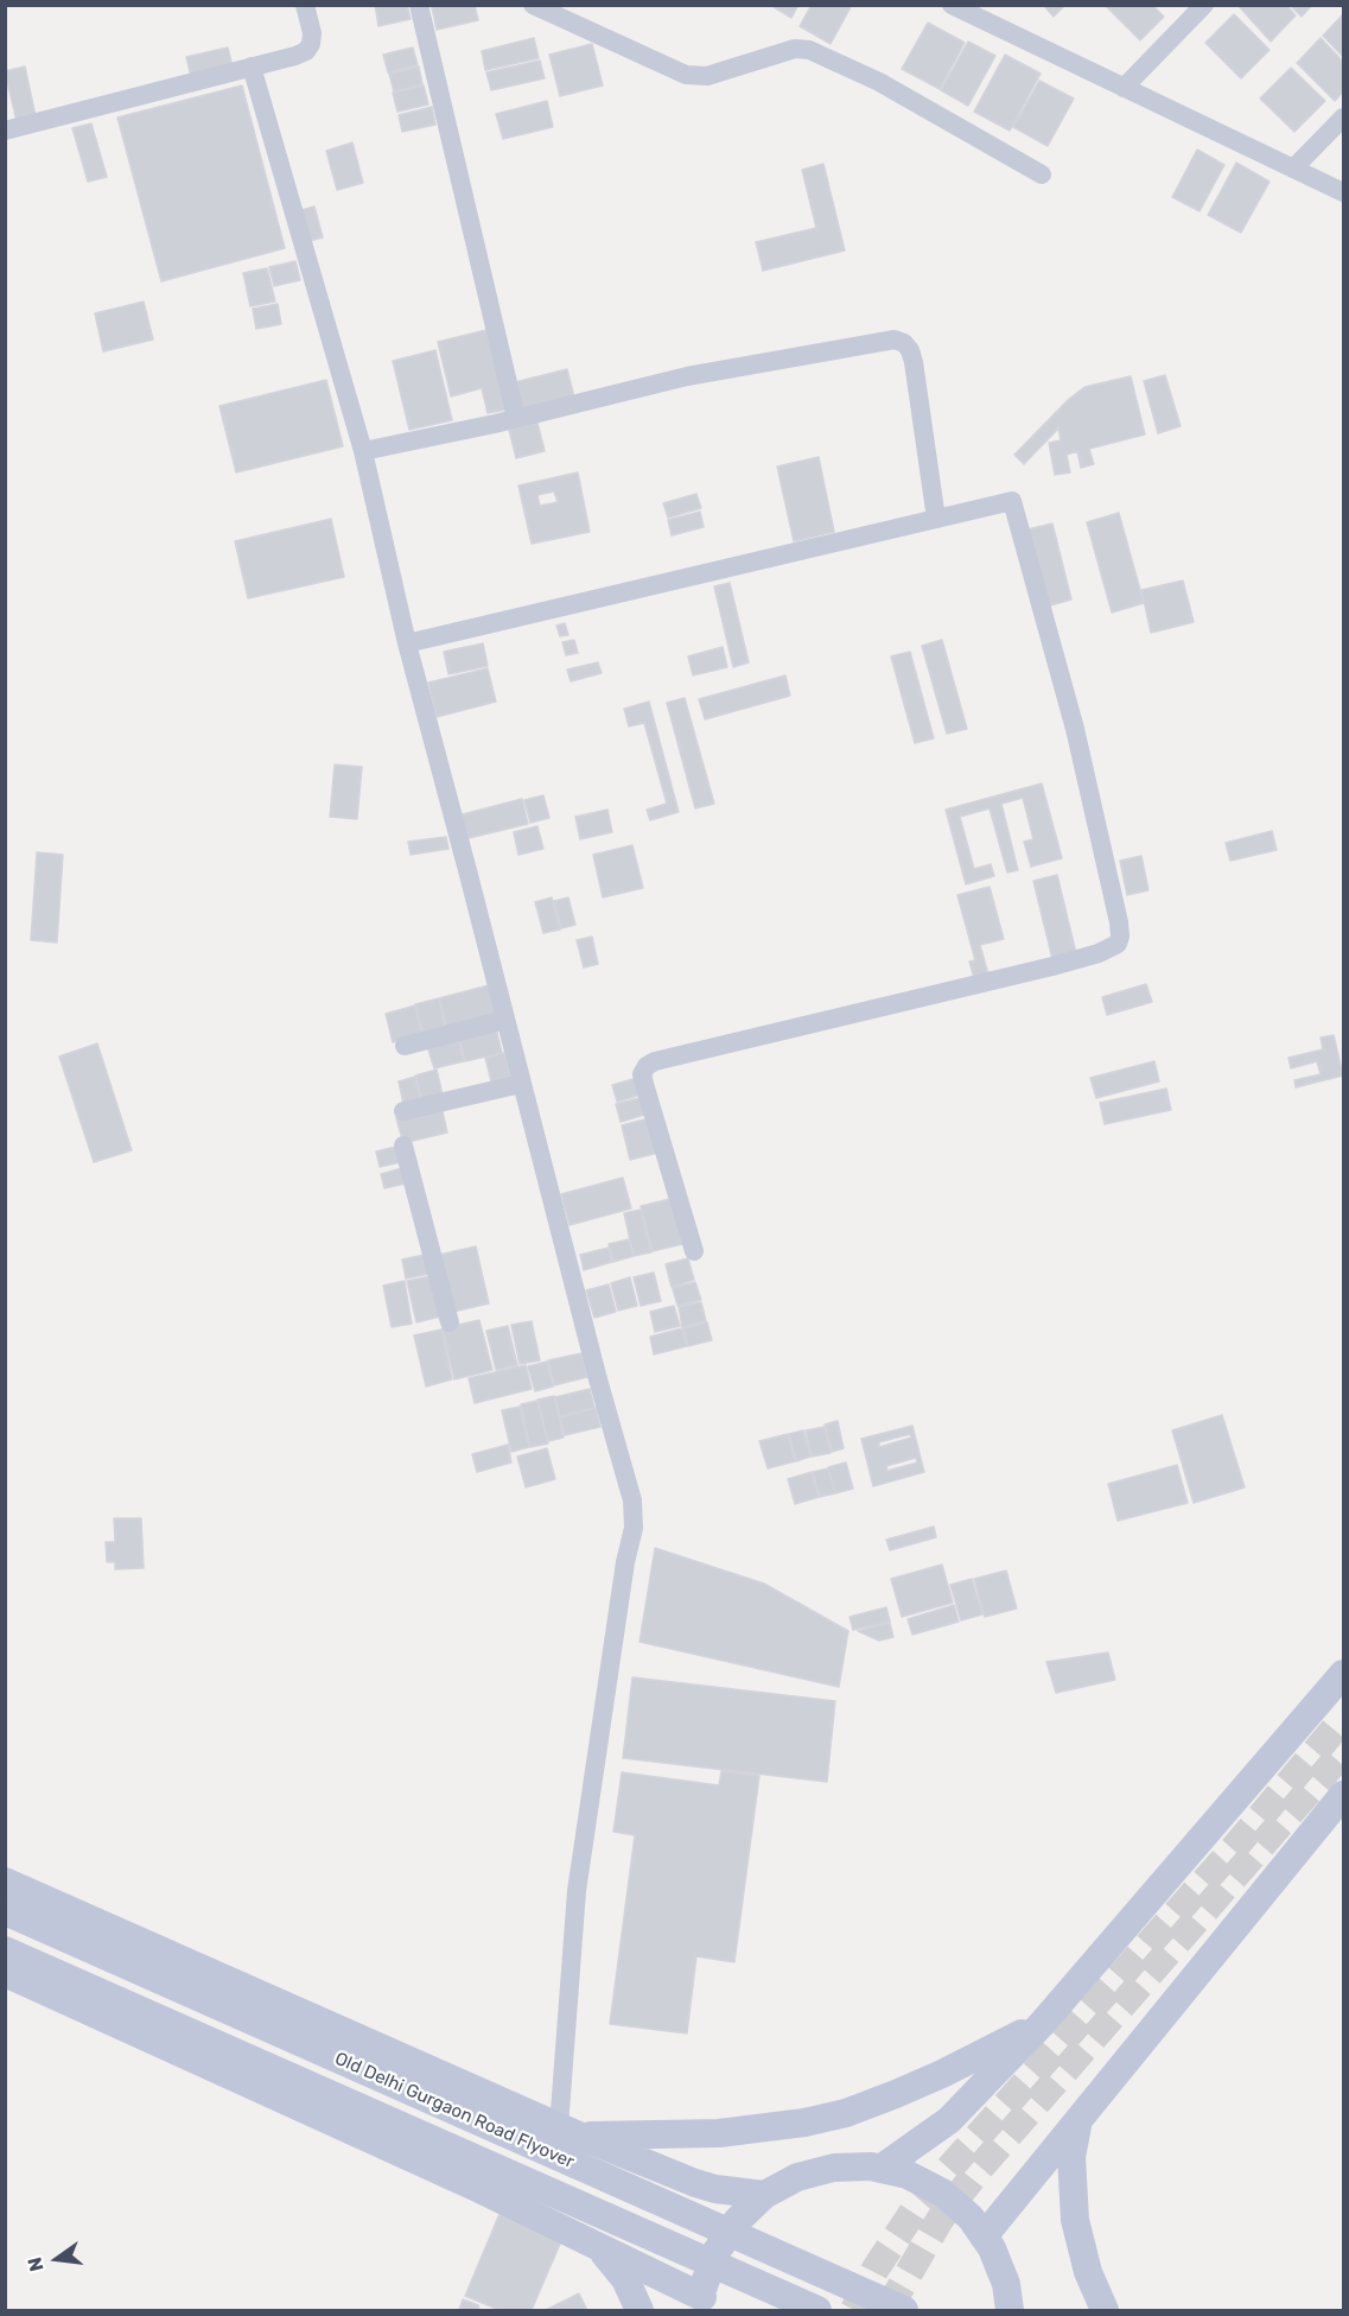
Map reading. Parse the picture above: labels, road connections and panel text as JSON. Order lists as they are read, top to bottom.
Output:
{
  "streets": {
    "main road": ["Old Delhi Gurgaon Road Flyover"]
  },
  "north": "left"
}
